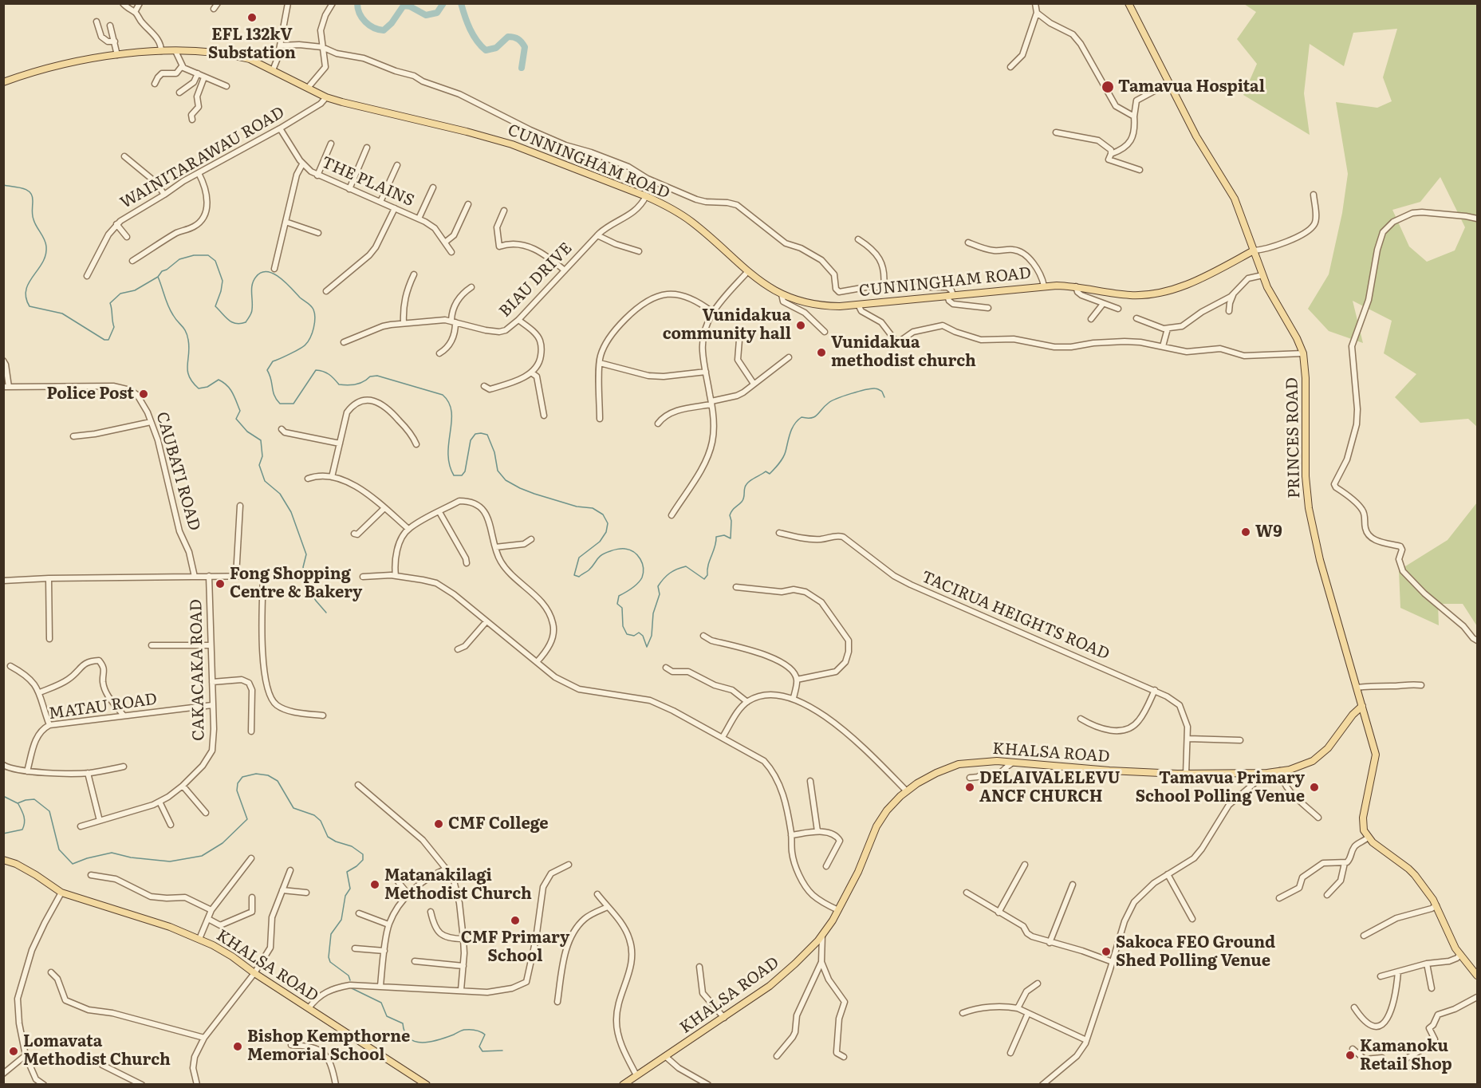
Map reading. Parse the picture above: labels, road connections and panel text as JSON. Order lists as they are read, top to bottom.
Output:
{
  "streets": {
    "main road": ["CUNNINGHAM ROAD", "PRINCES ROAD", "KHALSA ROAD"],
    "street": [
      "WAINITARAWAU ROAD",
      "THE PLAINS",
      "BIAU DRIVE",
      "CAUBATI ROAD",
      "TACIRUA HEIGHTS ROAD",
      "CAKACAKA ROAD",
      "MATAU ROAD"
    ]
  },
  "crossings": [
    ["WAINITARAWAU ROAD", "CUNNINGHAM ROAD"],
    ["WAINITARAWAU ROAD", "THE PLAINS"],
    ["CUNNINGHAM ROAD", "BIAU DRIVE"],
    ["CUNNINGHAM ROAD", "PRINCES ROAD"],
    ["PRINCES ROAD", "KHALSA ROAD"],
    ["TACIRUA HEIGHTS ROAD", "KHALSA ROAD"],
    ["CAKACAKA ROAD", "MATAU ROAD"]
  ],
  "places": [
    "EFL 132kV Substation",
    "Tamavua Hospital",
    "Vunidakua community hall",
    "Vunidakua methodist church",
    "Police Post",
    "W9",
    "Fong Shopping Centre & Bakery",
    "DELAIVALELEVU ANCF CHURCH",
    "Tamavua Primary School Polling Venue",
    "CMF College",
    "Matanakilagi Methodist Church",
    "CMF Primary School",
    "Sakoca FEO Ground Shed Polling Venue",
    "Bishop Kempthorne Memorial School",
    "Lomavata Methodist Church",
    "Kamanoku Retail Shop"
  ]
}
